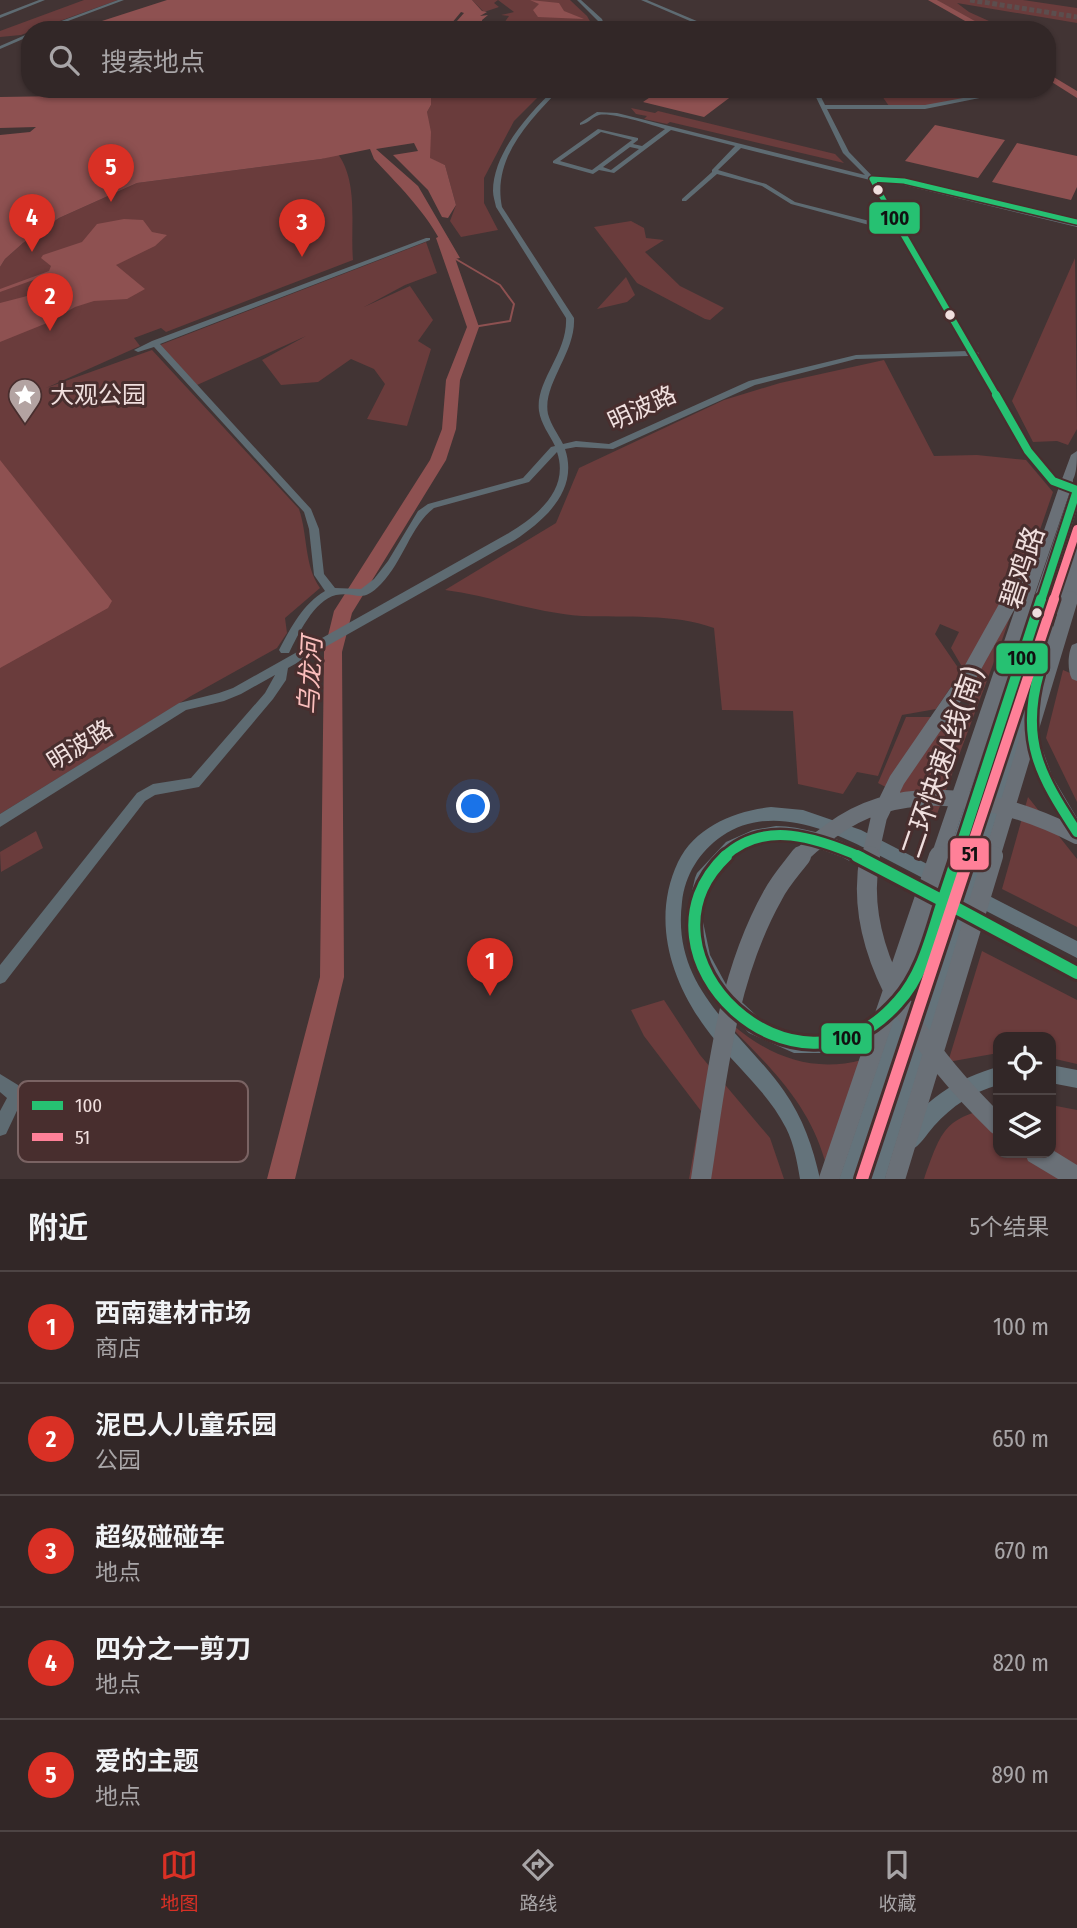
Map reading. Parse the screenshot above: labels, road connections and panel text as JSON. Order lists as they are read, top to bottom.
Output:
{
  "streets": {
    "highway": ["碧鸡路", "二环快速A线(南)"],
    "street": ["明波路"]
  },
  "crossings": [
    ["碧鸡路", "二环快速A线(南)"]
  ],
  "water": ["乌龙河"],
  "places": {
    "place": ["大观公园"]
  },
  "lines": ["transit line 100", "transit line 51"],
  "legend": ["100", "51"],
  "page": {
    "search": "搜索地点",
    "pins": [
      "5",
      "4",
      "3",
      "2",
      "1"
    ],
    "heading": ["附近", "5个结果"],
    "list": [
      {
        "mark": "1",
        "name": "西南建材市场",
        "note": "商店",
        "value": "100 m"
      },
      {
        "mark": "2",
        "name": "泥巴人儿童乐园",
        "note": "公园",
        "value": "650 m"
      },
      {
        "mark": "3",
        "name": "超级碰碰车",
        "note": "地点",
        "value": "670 m"
      },
      {
        "mark": "4",
        "name": "四分之一剪刀",
        "note": "地点",
        "value": "820 m"
      },
      {
        "mark": "5",
        "name": "爱的主题",
        "note": "地点",
        "value": "890 m"
      }
    ],
    "nav": ["地图", "路线", "收藏"]
  }
}
